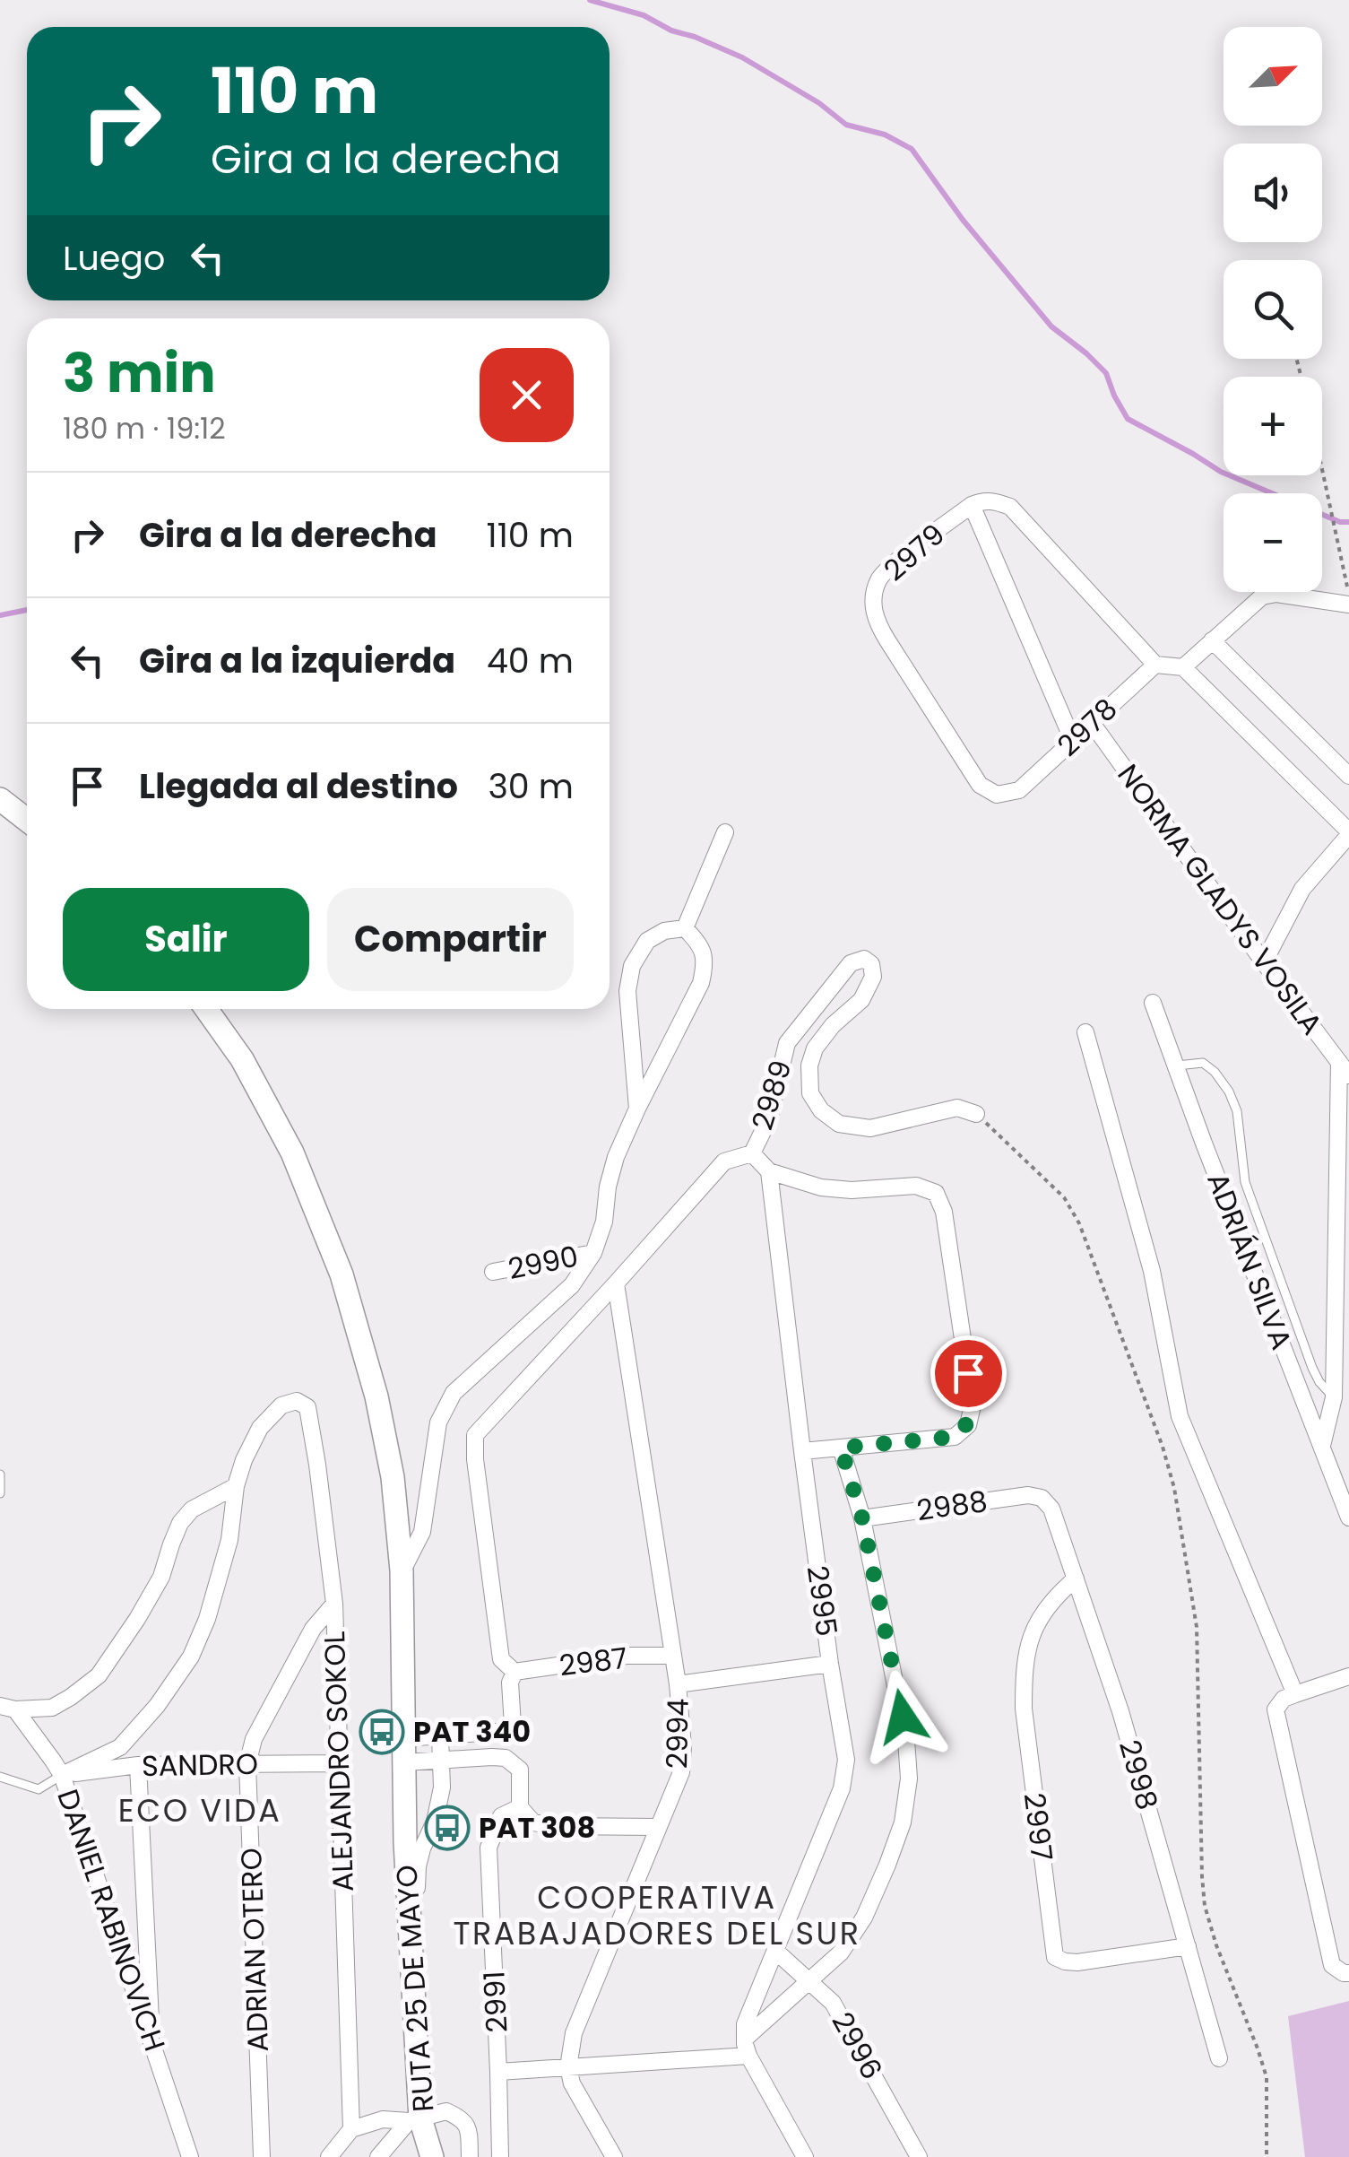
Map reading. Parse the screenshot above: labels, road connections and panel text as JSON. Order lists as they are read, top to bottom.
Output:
{
  "streets": {
    "main road": ["RUTA 25 DE MAYO"],
    "street": [
      "2979",
      "2978",
      "NORMA GLADYS VOSILA",
      "2989",
      "ADRIÁN SILVA",
      "2990",
      "2988",
      "2995",
      "2987",
      "2994",
      "ALEJANDRO SOKOL",
      "SANDRO",
      "2998",
      "2997",
      "DANIEL RABINOVICH",
      "ADRIAN OTERO",
      "2991",
      "2996"
    ]
  },
  "crossings": [
    ["2979", "2978"],
    ["2978", "NORMA GLADYS VOSILA"],
    ["2989", "2987"],
    ["2989", "2994"],
    ["2988", "2995"],
    ["2988", "2998"],
    ["2995", "2996"],
    ["2987", "2994"],
    ["ALEJANDRO SOKOL", "SANDRO"],
    ["ALEJANDRO SOKOL", "ADRIAN OTERO"],
    ["SANDRO", "DANIEL RABINOVICH"],
    ["SANDRO", "ADRIAN OTERO"],
    ["2998", "2997"]
  ],
  "districts": ["ECO VIDA", "COOPERATIVA TRABAJADORES DEL SUR"],
  "places": {
    "bus stop": ["PAT 340", "PAT 308"]
  },
  "north": "top right",
  "page": {
    "map_buttons": ["+", "−"],
    "turn": ["110 m", "Gira a la derecha"],
    "then": "Luego",
    "heading": ["3 min", "180 m · 19:12"],
    "list": [
      {
        "name": "Gira a la derecha",
        "value": "110 m"
      },
      {
        "name": "Gira a la izquierda",
        "value": "40 m"
      },
      {
        "name": "Llegada al destino",
        "value": "30 m"
      }
    ],
    "buttons": ["Salir", "Compartir"]
  }
}
